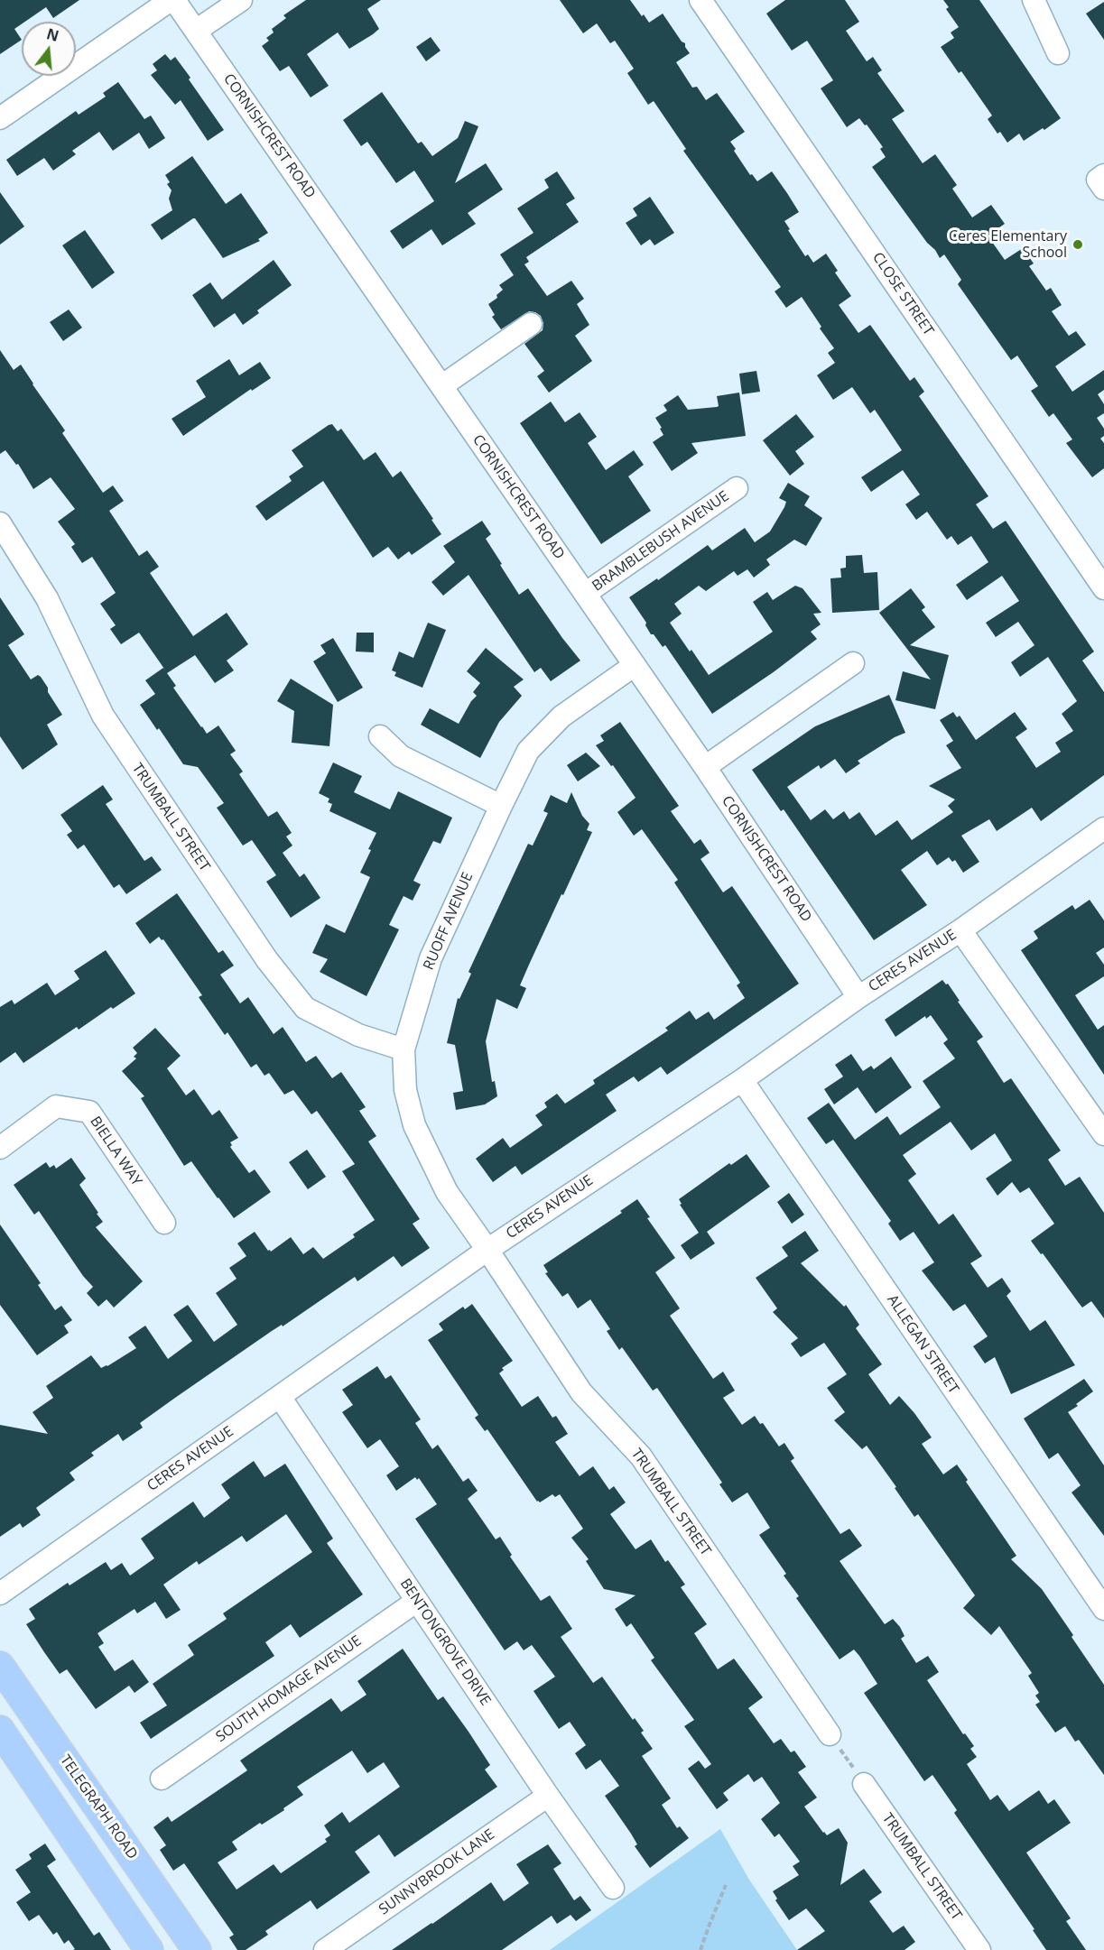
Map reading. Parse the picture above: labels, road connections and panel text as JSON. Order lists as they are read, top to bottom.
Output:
{
  "streets": {
    "main road": ["TELEGRAPH ROAD"],
    "street": [
      "CORNISHCREST ROAD",
      "CLOSE STREET",
      "BRAMBLEBUSH AVENUE",
      "TRUMBALL STREET",
      "RUOFF AVENUE",
      "CERES AVENUE",
      "BIELLA WAY",
      "ALLEGAN STREET",
      "BENTONGROVE DRIVE",
      "SOUTH HOMAGE AVENUE",
      "SUNNYBROOK LANE"
    ]
  },
  "crossings": [
    ["CORNISHCREST ROAD", "BRAMBLEBUSH AVENUE"],
    ["CORNISHCREST ROAD", "RUOFF AVENUE"],
    ["CORNISHCREST ROAD", "CERES AVENUE"],
    ["TRUMBALL STREET", "RUOFF AVENUE"],
    ["TRUMBALL STREET", "CERES AVENUE"],
    ["RUOFF AVENUE", "CERES AVENUE"],
    ["CERES AVENUE", "ALLEGAN STREET"],
    ["CERES AVENUE", "BENTONGROVE DRIVE"],
    ["BENTONGROVE DRIVE", "SOUTH HOMAGE AVENUE"],
    ["BENTONGROVE DRIVE", "SUNNYBROOK LANE"]
  ],
  "places": ["Ceres Elementary School"],
  "north": "top"
}
